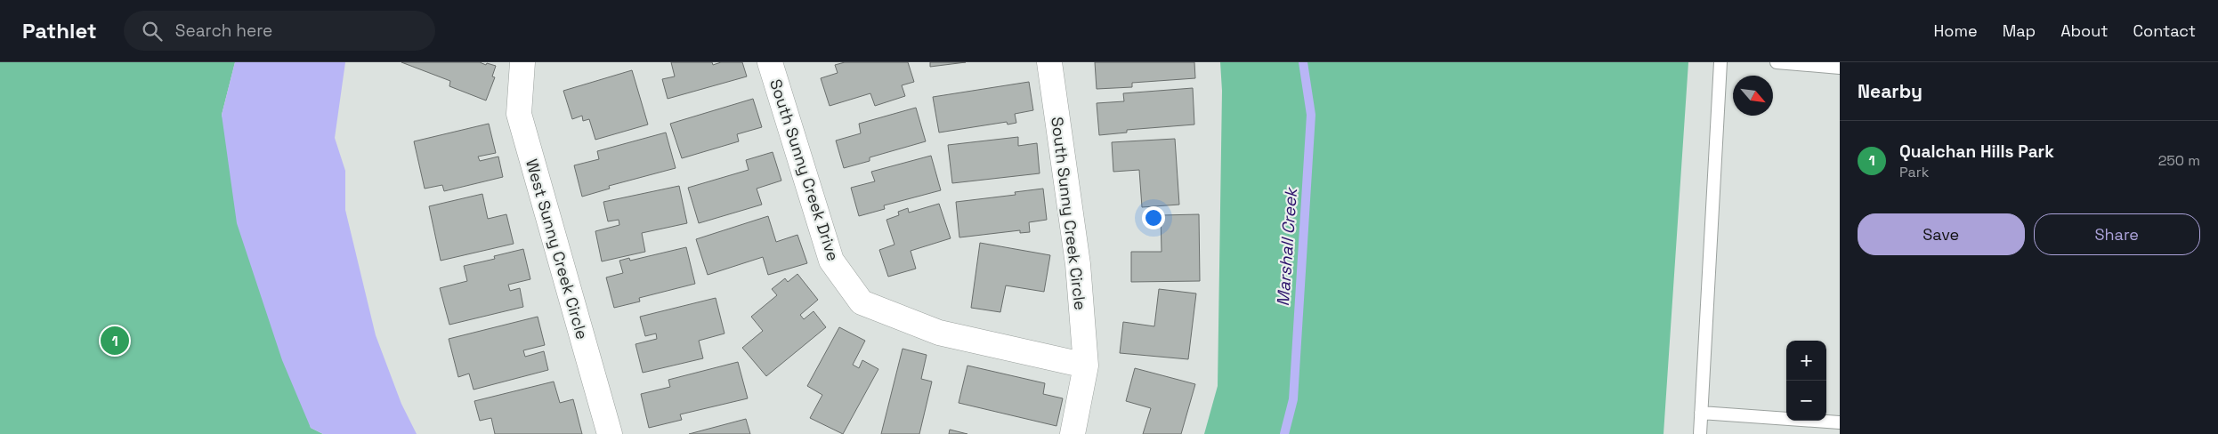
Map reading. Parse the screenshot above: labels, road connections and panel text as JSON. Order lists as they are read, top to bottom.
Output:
{
  "streets": {
    "street": ["South Sunny Creek Drive", "South Sunny Creek Circle", "West Sunny Creek Circle"]
  },
  "crossings": [
    ["South Sunny Creek Drive", "South Sunny Creek Circle"]
  ],
  "water": ["Marshall Creek"],
  "north": "bottom right",
  "page": {
    "header": "Pathlet",
    "search": "Search here",
    "nav": [
      "Home",
      "Map",
      "About",
      "Contact"
    ],
    "heading": "Nearby",
    "list": [
      {
        "mark": "1",
        "name": "Qualchan Hills Park",
        "note": "Park",
        "value": "250 m"
      }
    ],
    "buttons": ["Save", "Share"],
    "pins": "1",
    "map_buttons": ["+", "−"]
  }
}
